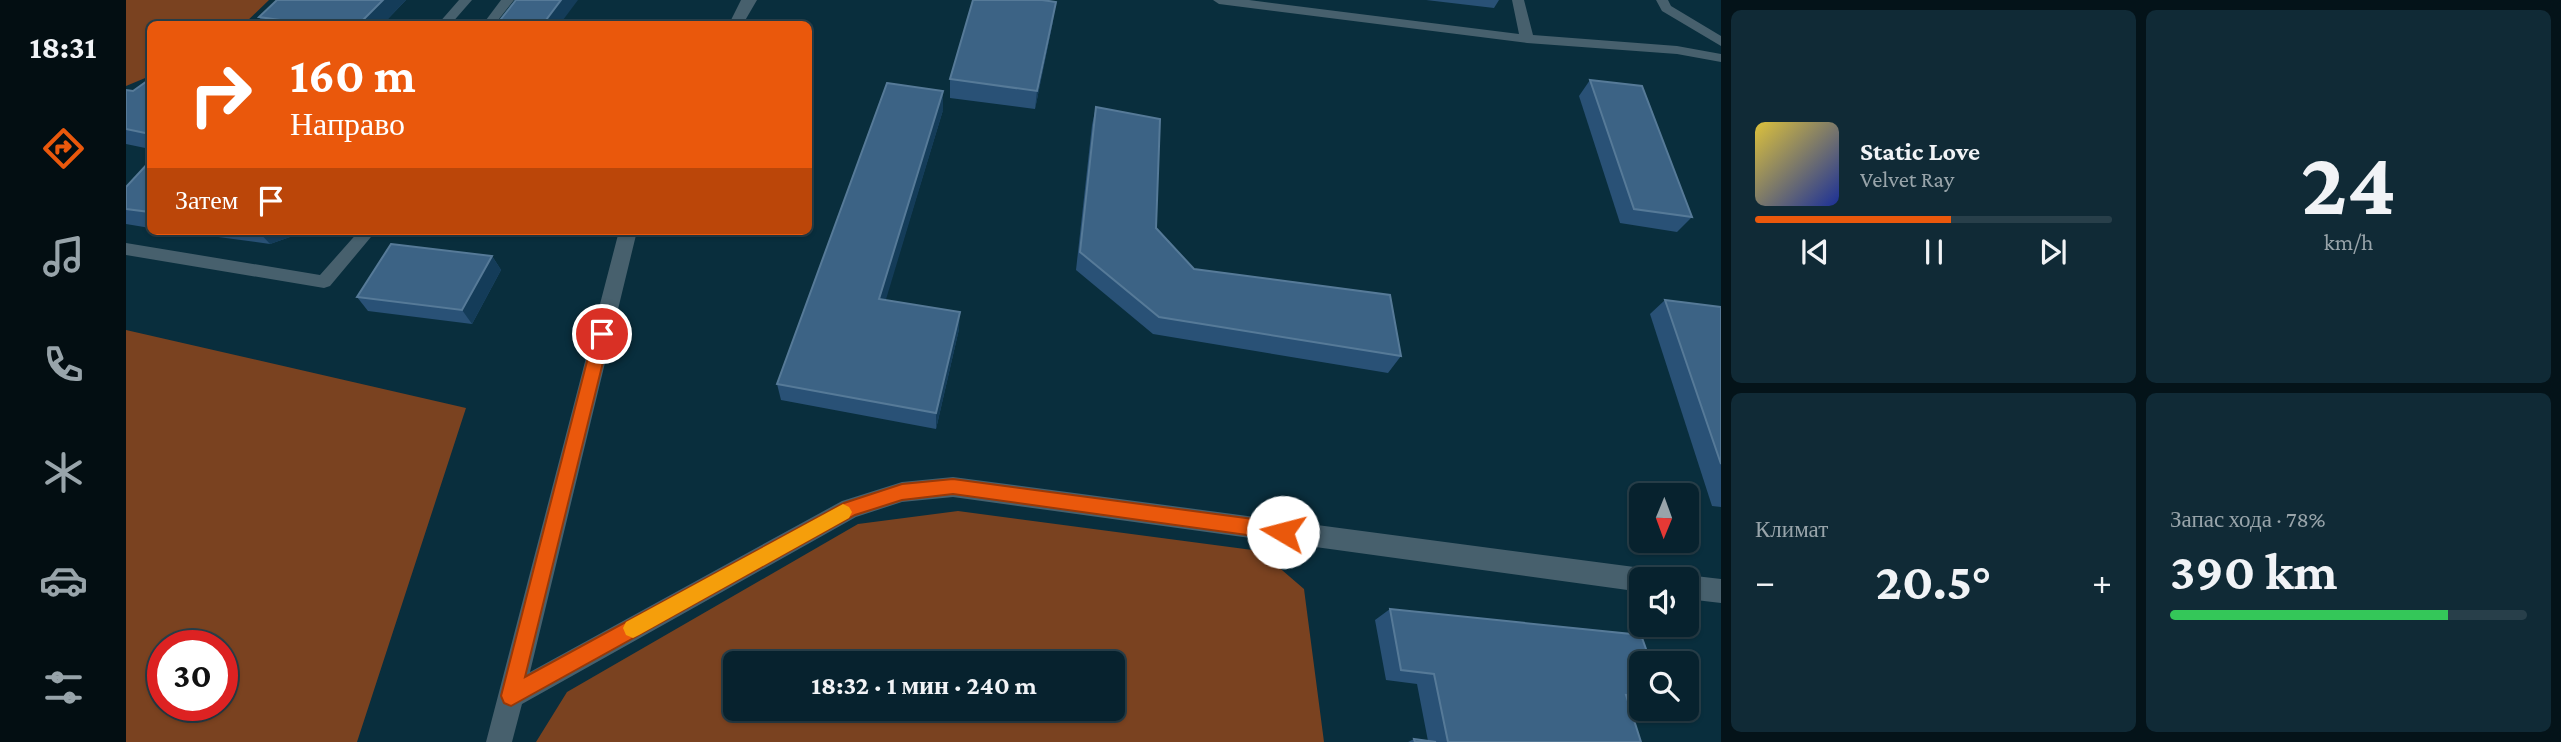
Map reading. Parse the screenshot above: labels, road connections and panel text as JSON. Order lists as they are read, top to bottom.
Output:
{
  "north": "bottom",
  "page": {
    "tabs": "18:31",
    "tile": [
      ["24", "km/h"],
      "Климат",
      ["Запас хода · 78%", "390 km"]
    ],
    "turn": ["160 m", "Направо"],
    "song": ["Static Love", "Velvet Ray"],
    "then": "Затем",
    "heat": ["−", "20.5°", "+"],
    "limit": "30",
    "trip": "18:32 · 1 мин · 240 m"
  }
}
